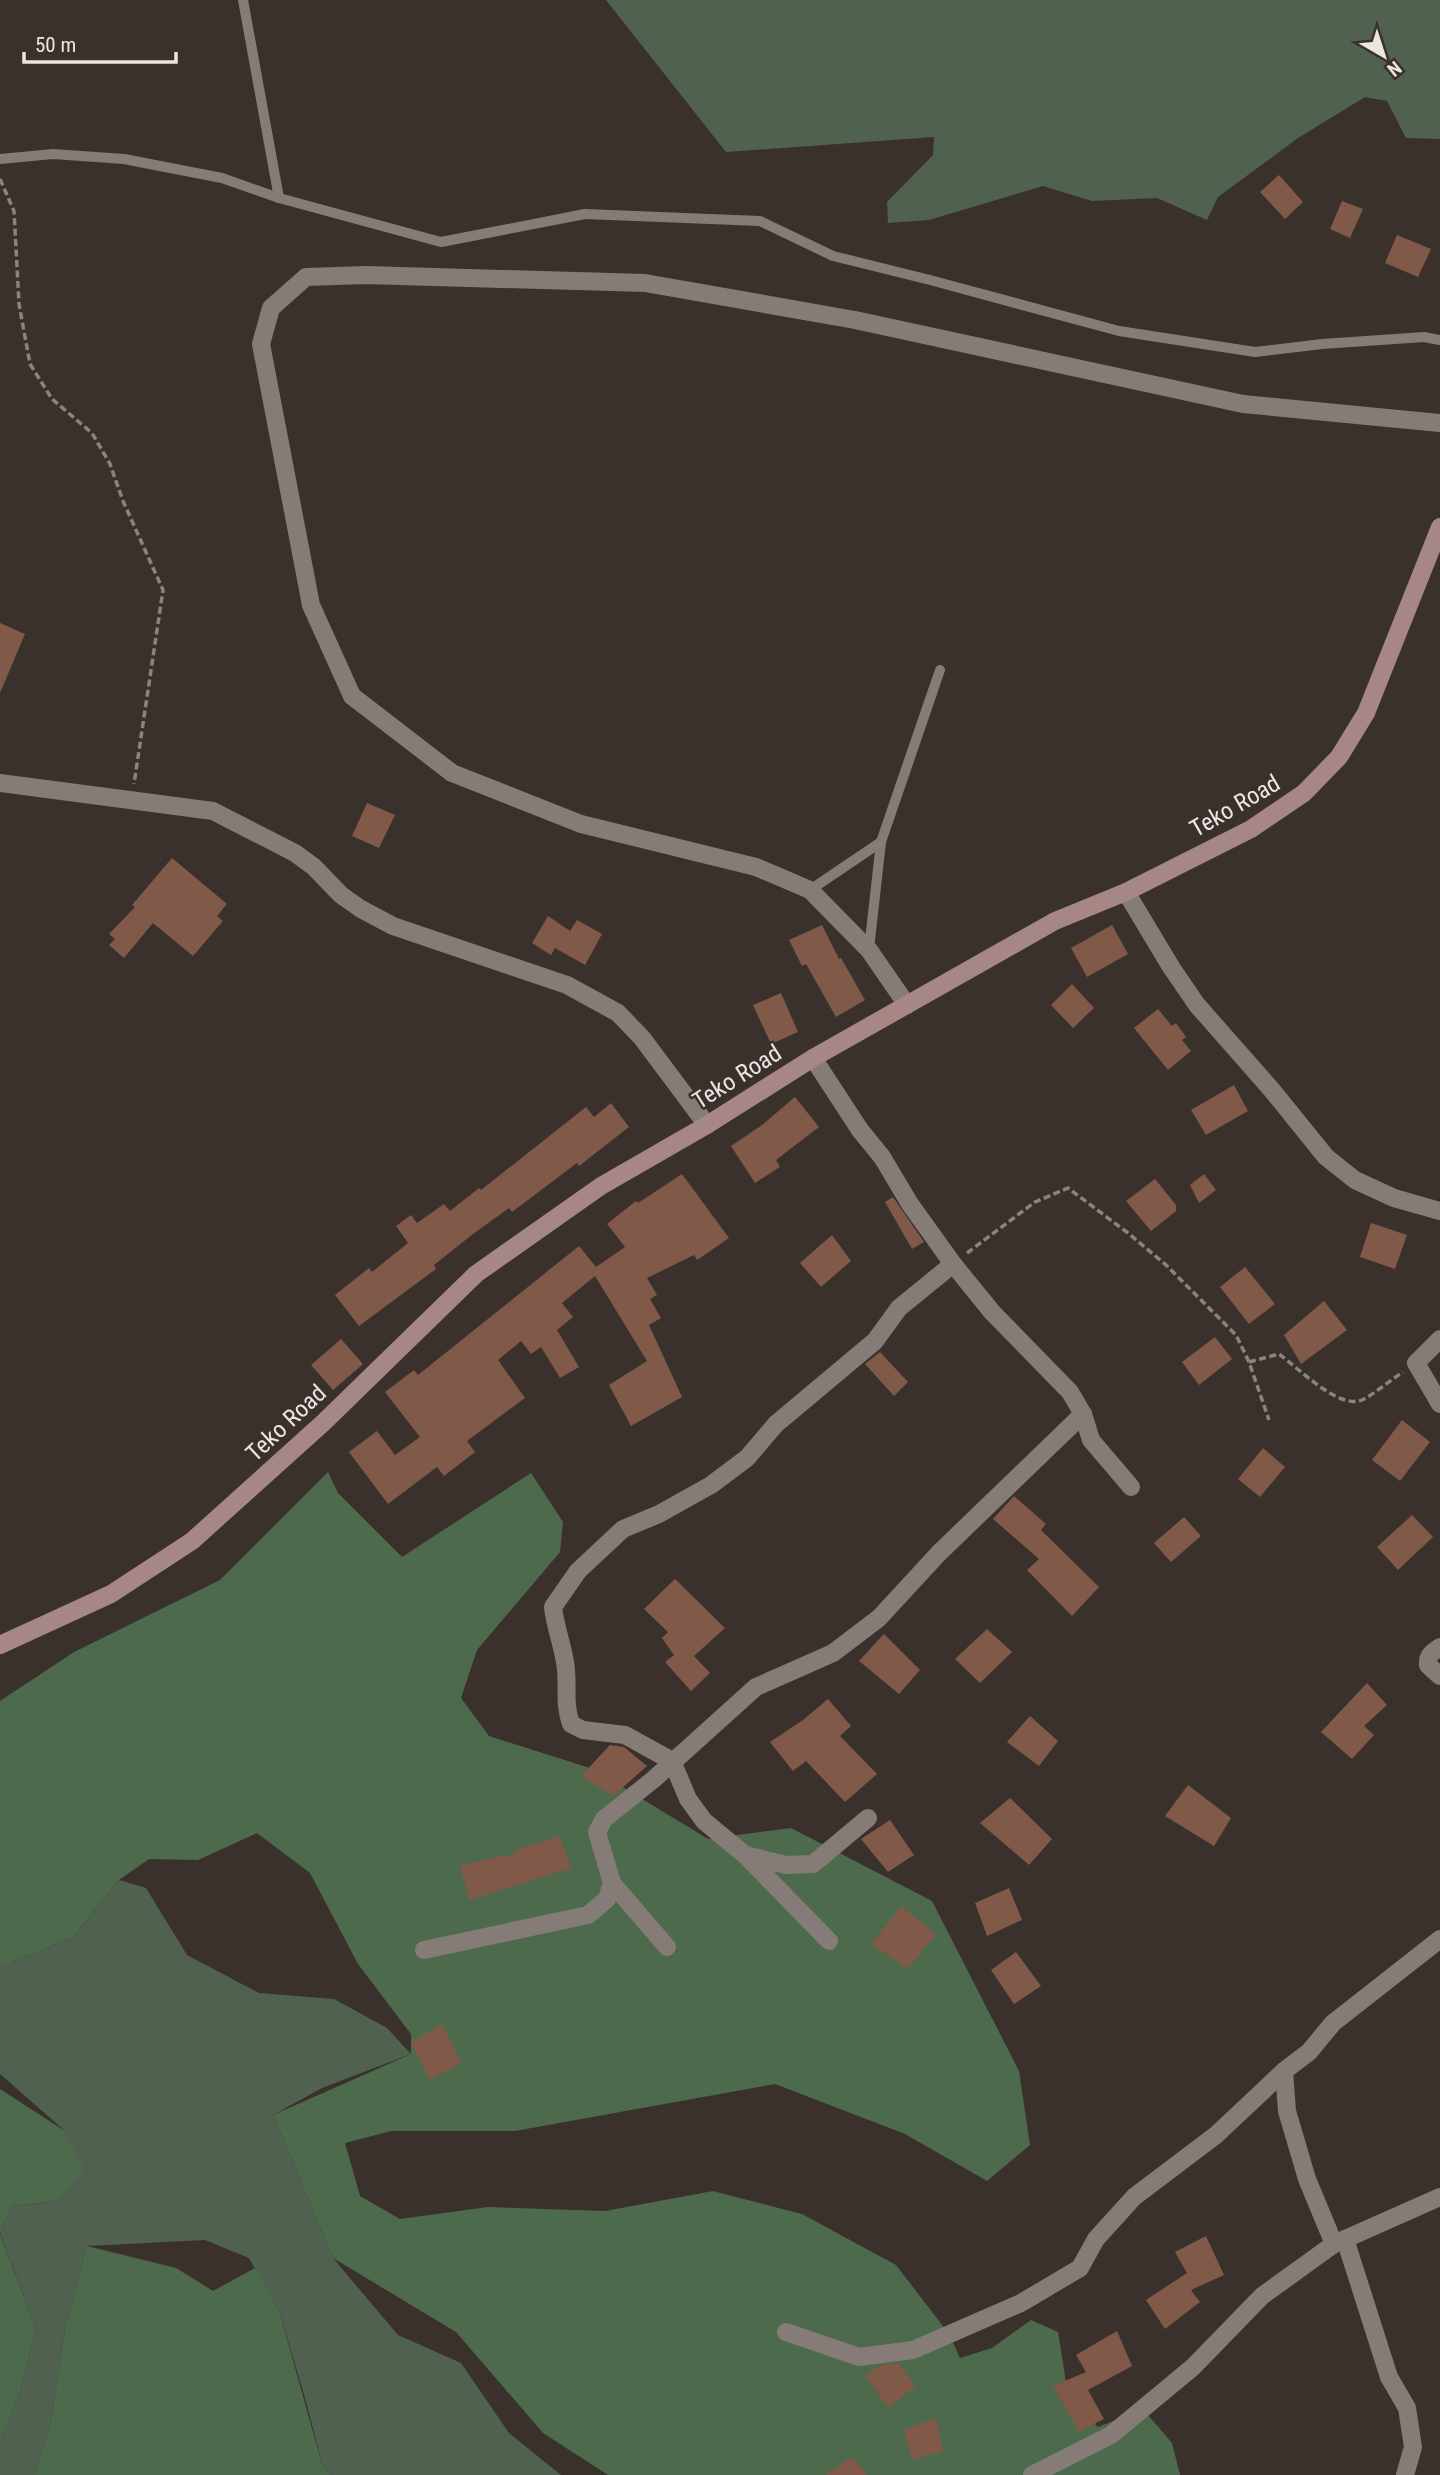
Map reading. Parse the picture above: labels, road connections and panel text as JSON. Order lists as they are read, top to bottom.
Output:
{
  "streets": {
    "street": ["Teko Road"]
  },
  "scale_bar": "50 m",
  "north": "bottom right"
}
